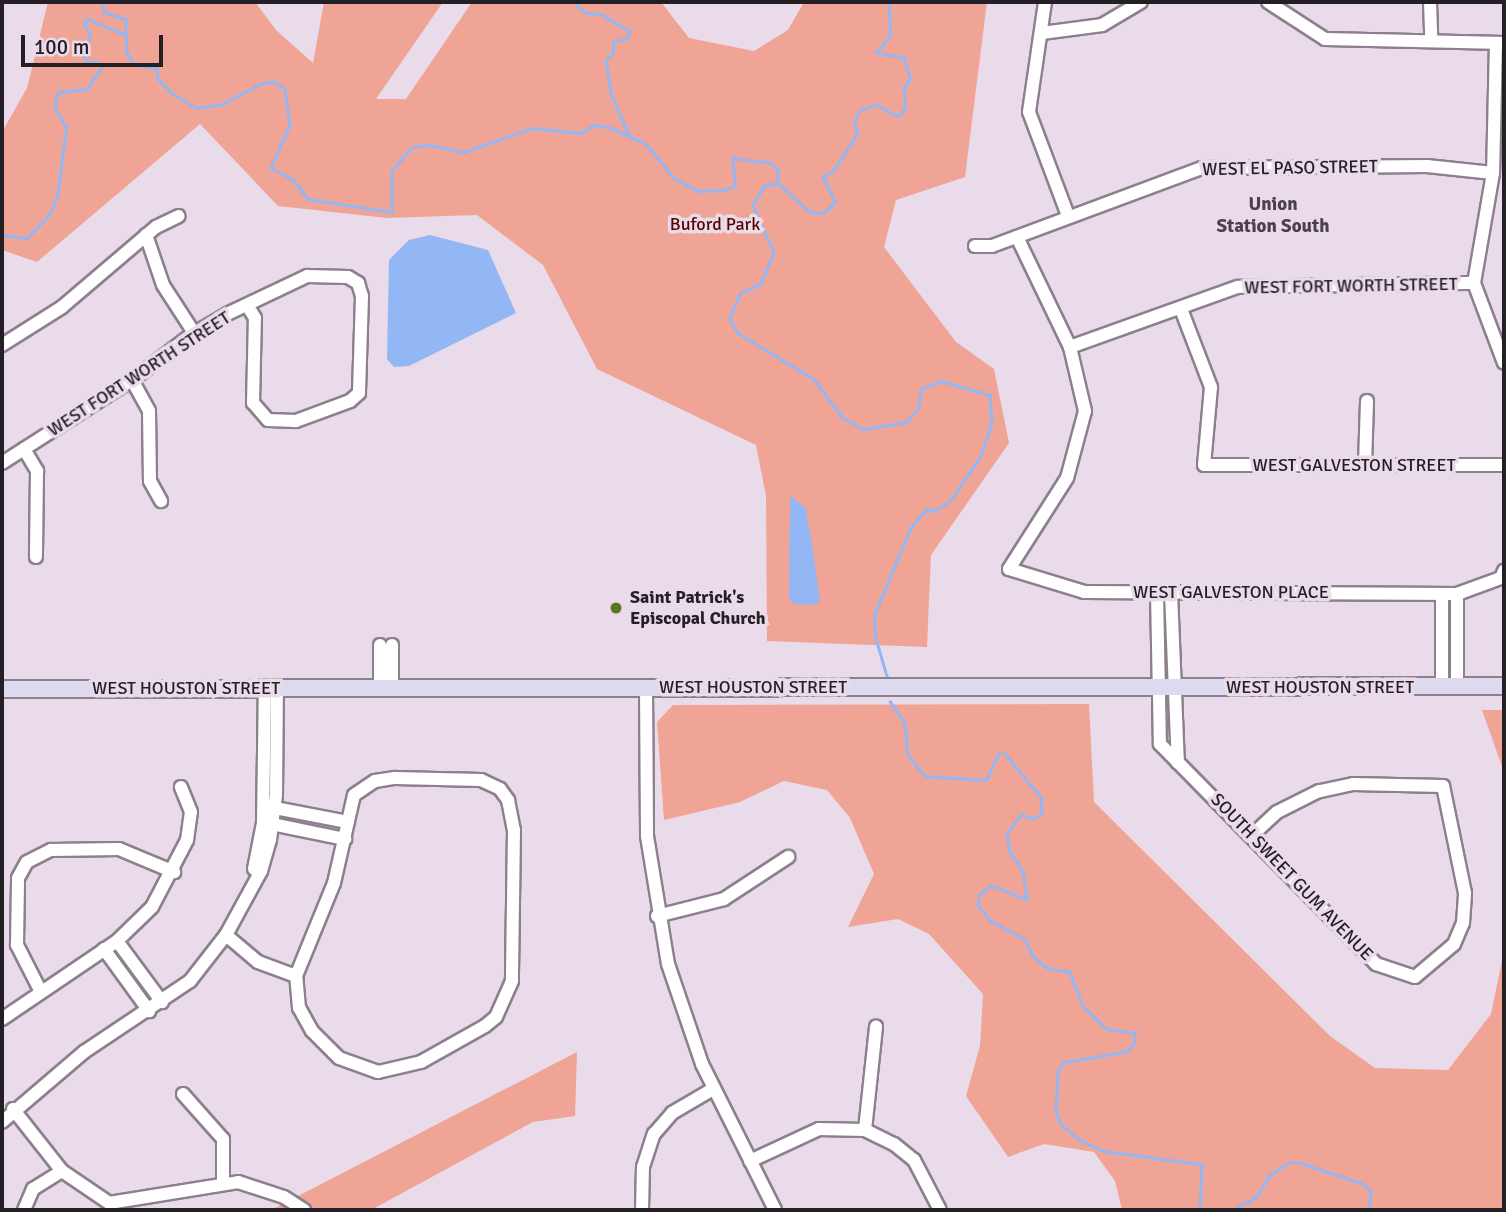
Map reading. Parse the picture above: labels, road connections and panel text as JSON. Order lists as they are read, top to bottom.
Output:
{
  "streets": {
    "main road": ["WEST HOUSTON STREET"],
    "street": [
      "WEST EL PASO STREET",
      "WEST FORT WORTH STREET",
      "WEST GALVESTON STREET",
      "WEST GALVESTON PLACE",
      "SOUTH SWEET GUM AVENUE"
    ]
  },
  "crossings": [
    ["WEST FORT WORTH STREET", "WEST GALVESTON STREET"],
    ["WEST FORT WORTH STREET", "WEST GALVESTON PLACE"],
    ["WEST GALVESTON PLACE", "SOUTH SWEET GUM AVENUE"],
    ["WEST HOUSTON STREET", "SOUTH SWEET GUM AVENUE"]
  ],
  "districts": ["Union Station South"],
  "parks": ["Buford Park"],
  "places": ["Saint Patrick's Episcopal Church"],
  "scale_bar": "100 m"
}
